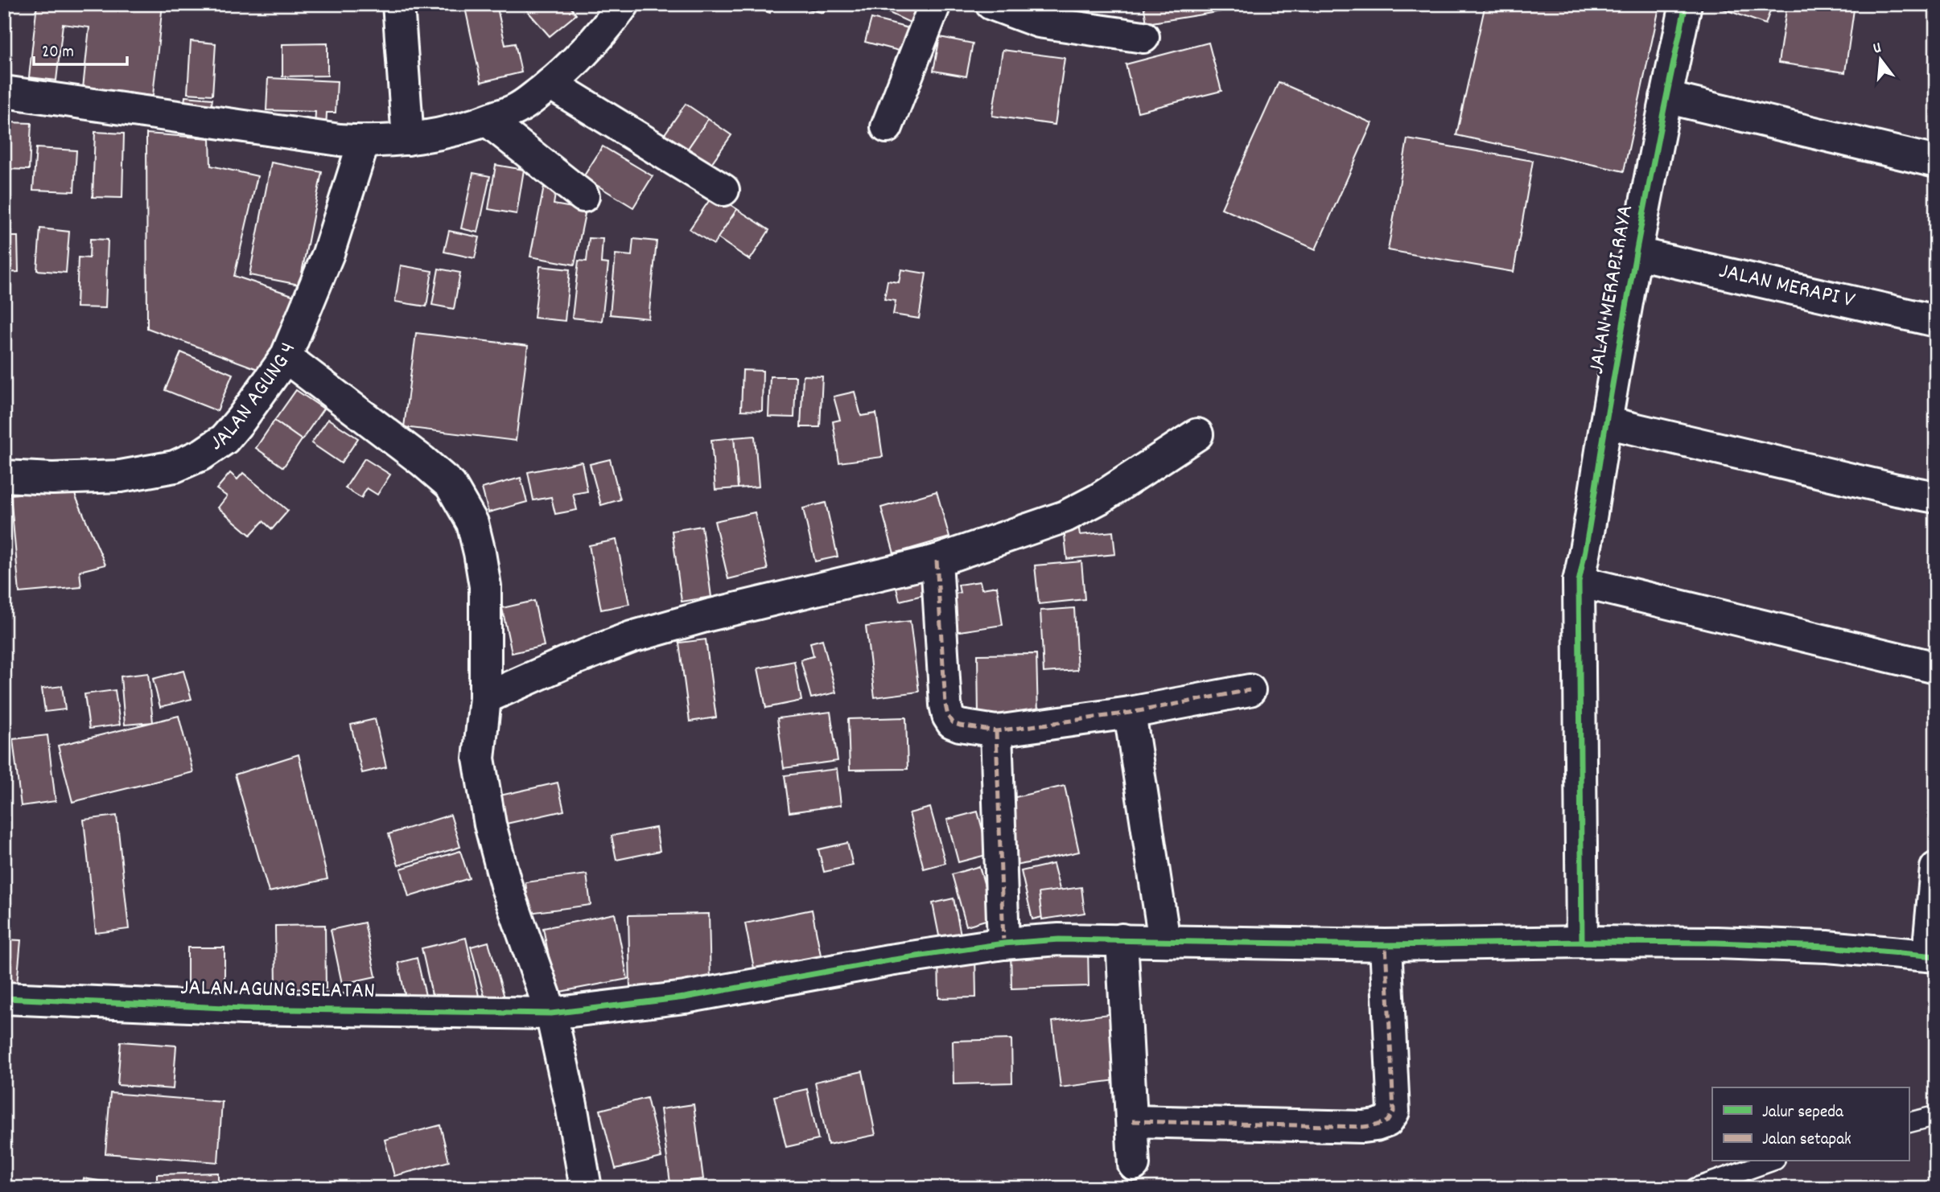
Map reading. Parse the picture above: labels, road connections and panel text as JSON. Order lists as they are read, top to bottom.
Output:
{
  "streets": {
    "street": [
      "JALAN MERAPI V",
      "JALAN MERAPI RAYA",
      "JALAN AGUNG 4",
      "JALAN AGUNG SELATAN"
    ]
  },
  "crossings": [
    ["JALAN MERAPI V", "JALAN MERAPI RAYA"],
    ["JALAN MERAPI RAYA", "JALAN AGUNG SELATAN"]
  ],
  "legend": ["Jalur sepeda", "Jalan setapak"],
  "scale_bar": "20 m",
  "north": "top"
}
